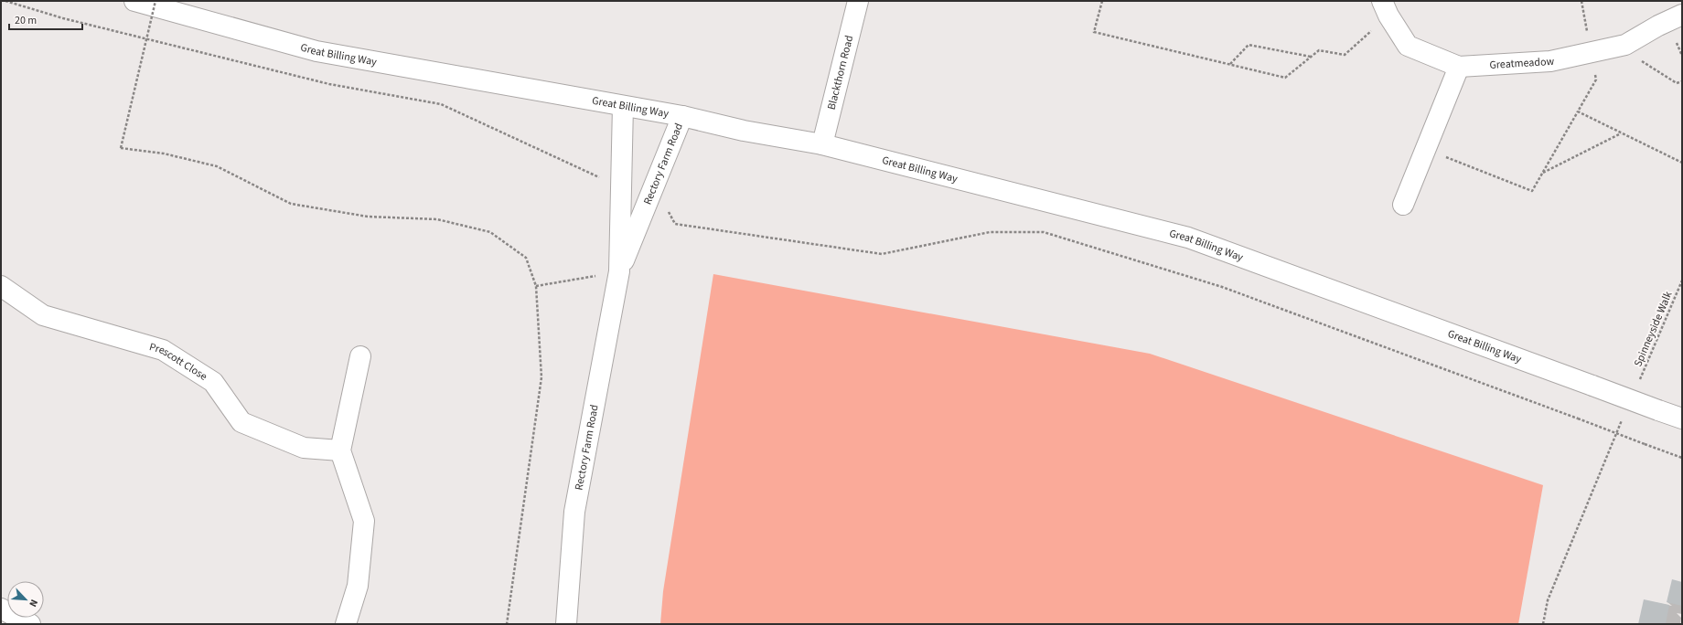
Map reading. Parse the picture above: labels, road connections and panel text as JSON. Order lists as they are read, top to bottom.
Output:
{
  "streets": {
    "street": [
      "Great Billing Way",
      "Greatmeadow",
      "Blackthorn Road",
      "Rectory Farm Road",
      "Prescott Close"
    ],
    "path": ["Spinneyside Walk"]
  },
  "crossings": [
    ["Great Billing Way", "Blackthorn Road"],
    ["Great Billing Way", "Rectory Farm Road"]
  ],
  "scale_bar": "20 m",
  "north": "bottom right"
}
